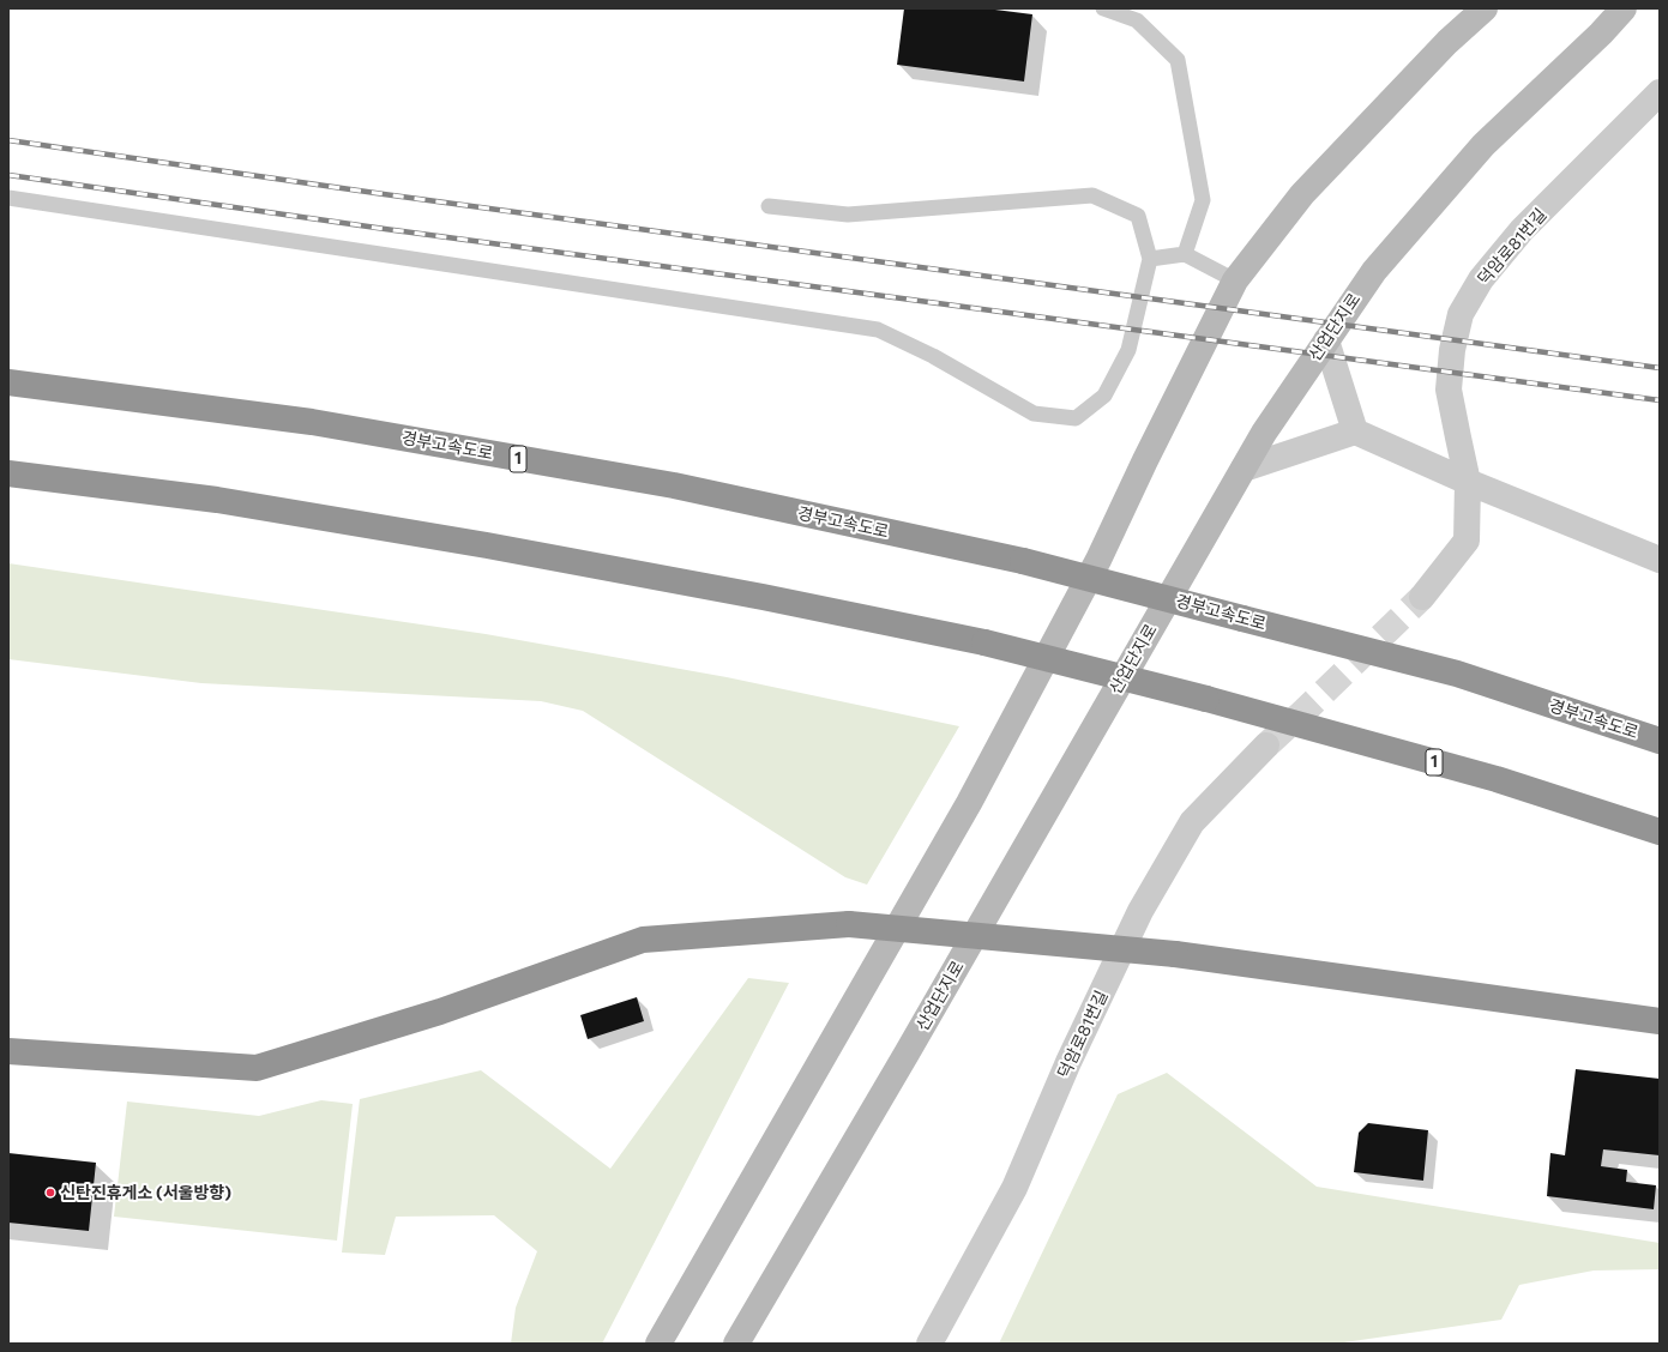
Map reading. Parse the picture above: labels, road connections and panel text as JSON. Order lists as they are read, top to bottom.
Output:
{
  "streets": {
    "highway": ["경부고속도로", "1"],
    "main road": ["산업단지로"],
    "street": ["덕암로81번길"]
  },
  "places": ["신탄진휴게소 (서울방향)"]
}
